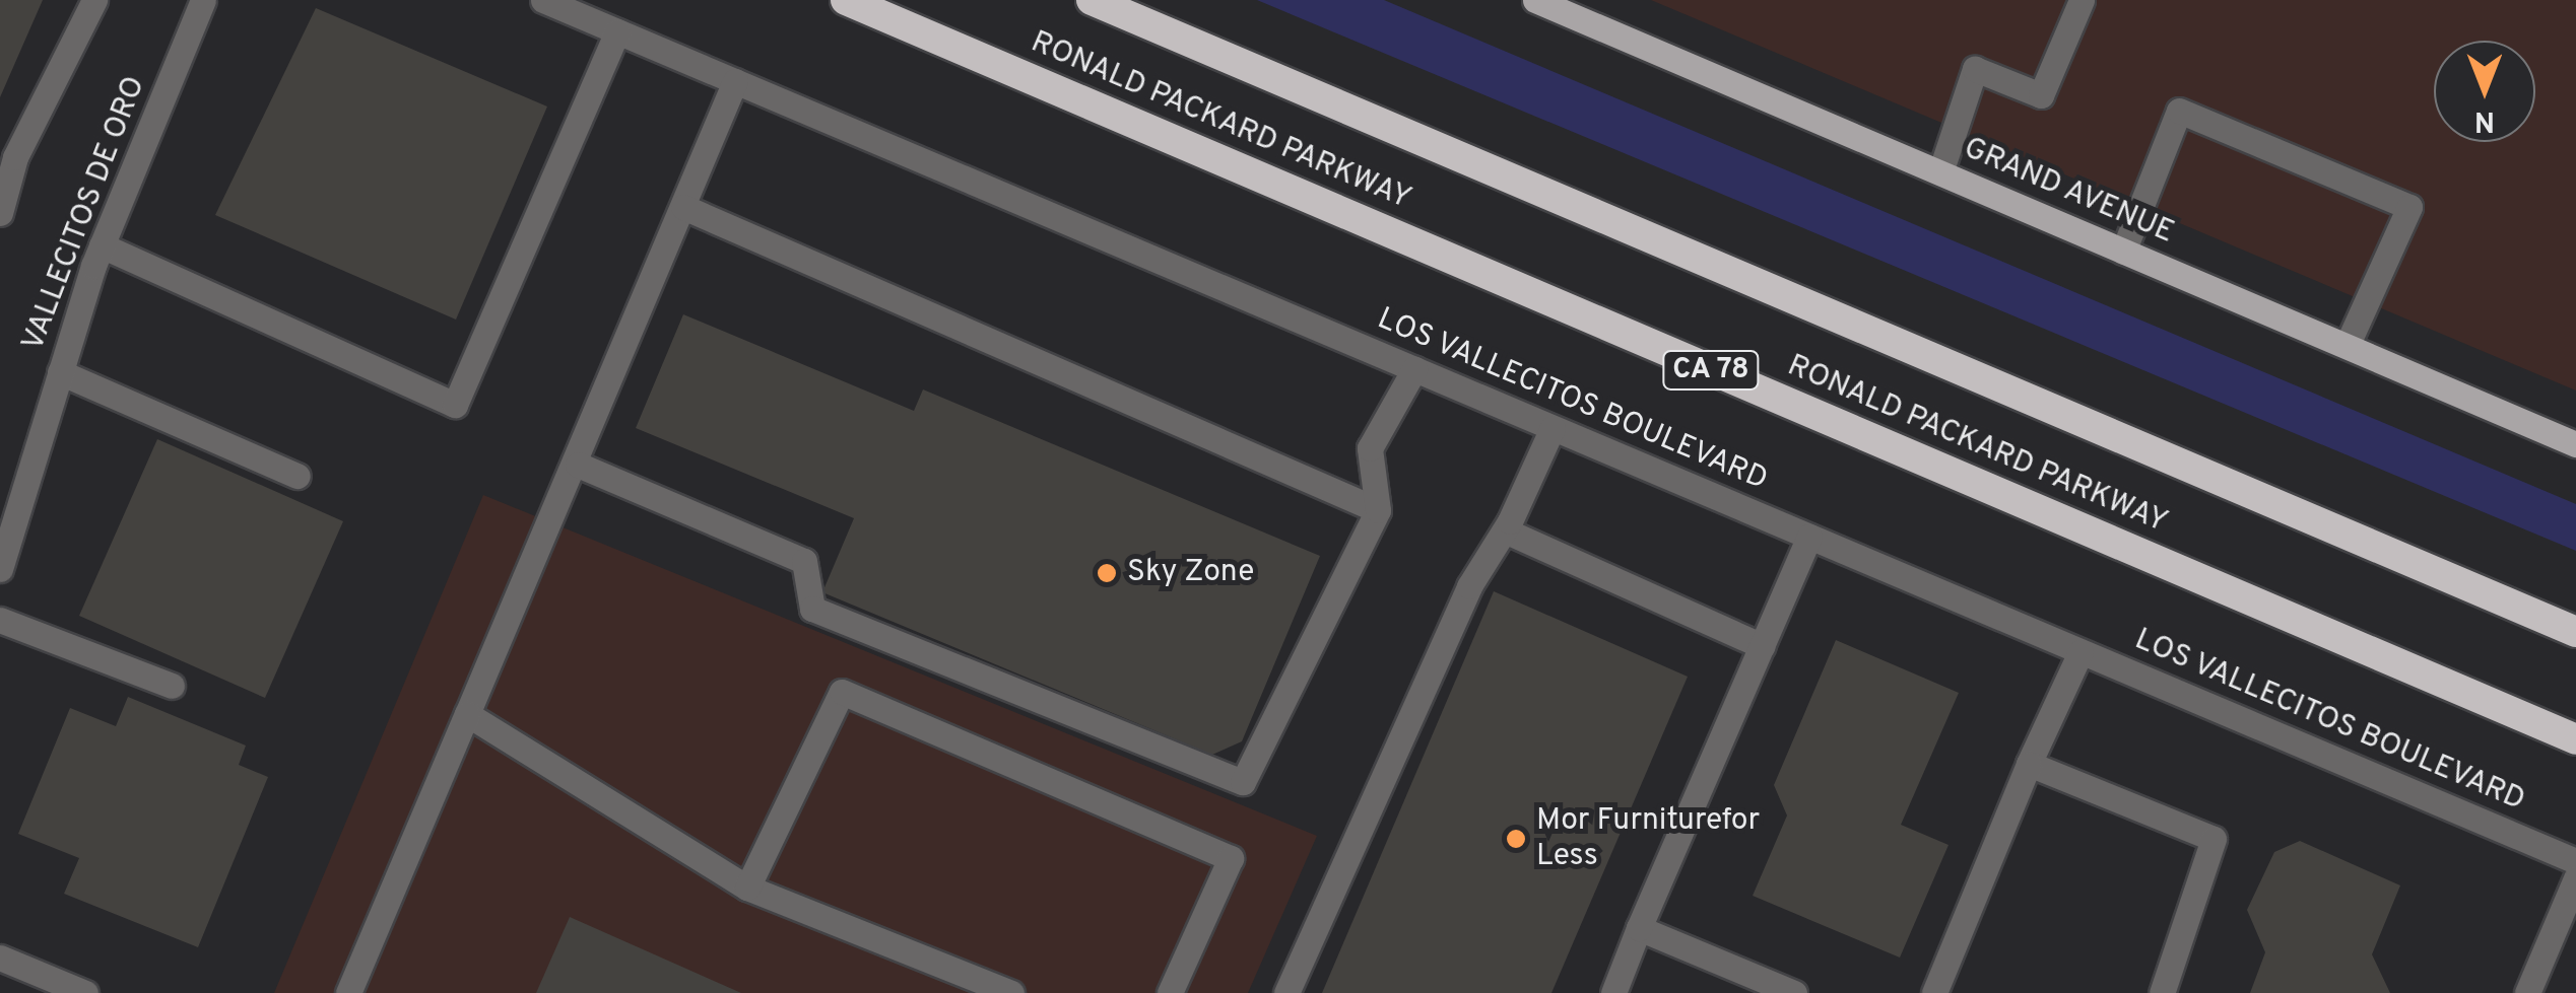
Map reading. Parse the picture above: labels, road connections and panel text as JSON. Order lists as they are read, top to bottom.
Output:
{
  "streets": {
    "highway": ["RONALD PACKARD PARKWAY", "CA 78"],
    "main road": ["GRAND AVENUE"],
    "street": ["VALLECITOS DE ORO", "LOS VALLECITOS BOULEVARD"]
  },
  "places": ["Sky Zone", "Mor Furniturefor Less"],
  "north": "bottom"
}
